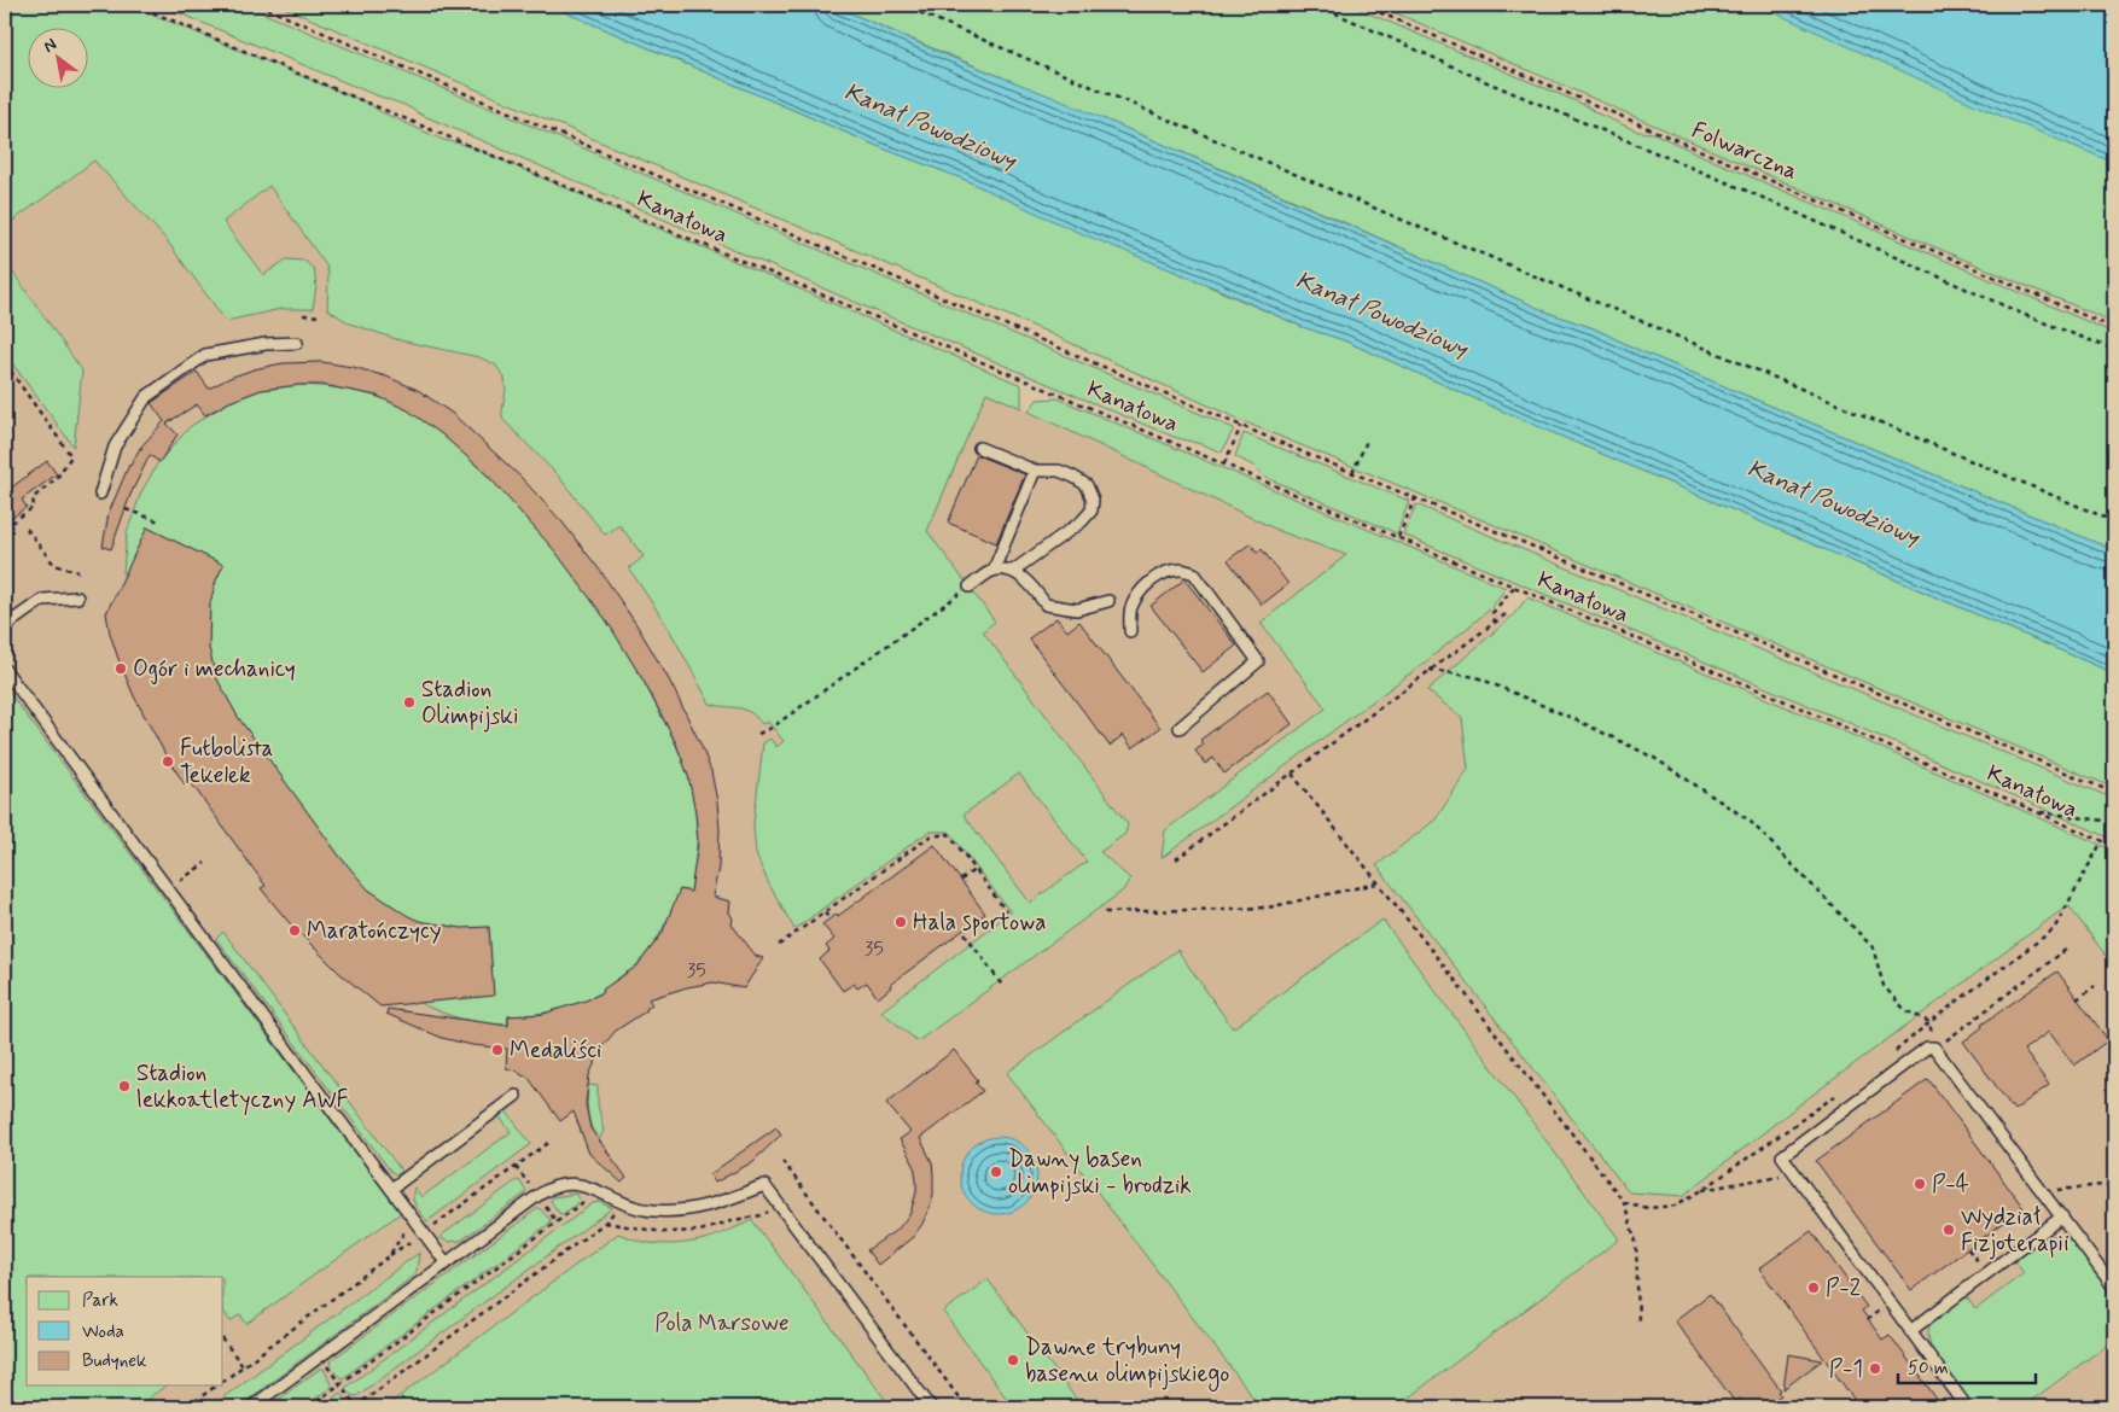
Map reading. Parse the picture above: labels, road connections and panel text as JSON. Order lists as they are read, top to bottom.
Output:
{
  "streets": {
    "path": ["Folwarczna", "Kanałowa"]
  },
  "water": ["Kanał Powodziowy"],
  "parks": ["Pola Marsowe"],
  "places": [
    "Ogór i mechanicy",
    "Stadion Olimpijski",
    "Futbolista Tekelek",
    "Hala sportowa",
    "Maratończycy",
    "Medaliści",
    "Stadion lekkoatletyczny AWF",
    "Dawny basen olimpijski - brodzik",
    "P-4",
    "Wydział Fizjoterapii",
    "P-2",
    "Dawne trybuny basenu olimpijskiego",
    "P-1"
  ],
  "house_numbers": ["35", "35"],
  "legend": ["Park", "Woda", "Budynek"],
  "scale_bar": "50 m",
  "north": "top left"
}
